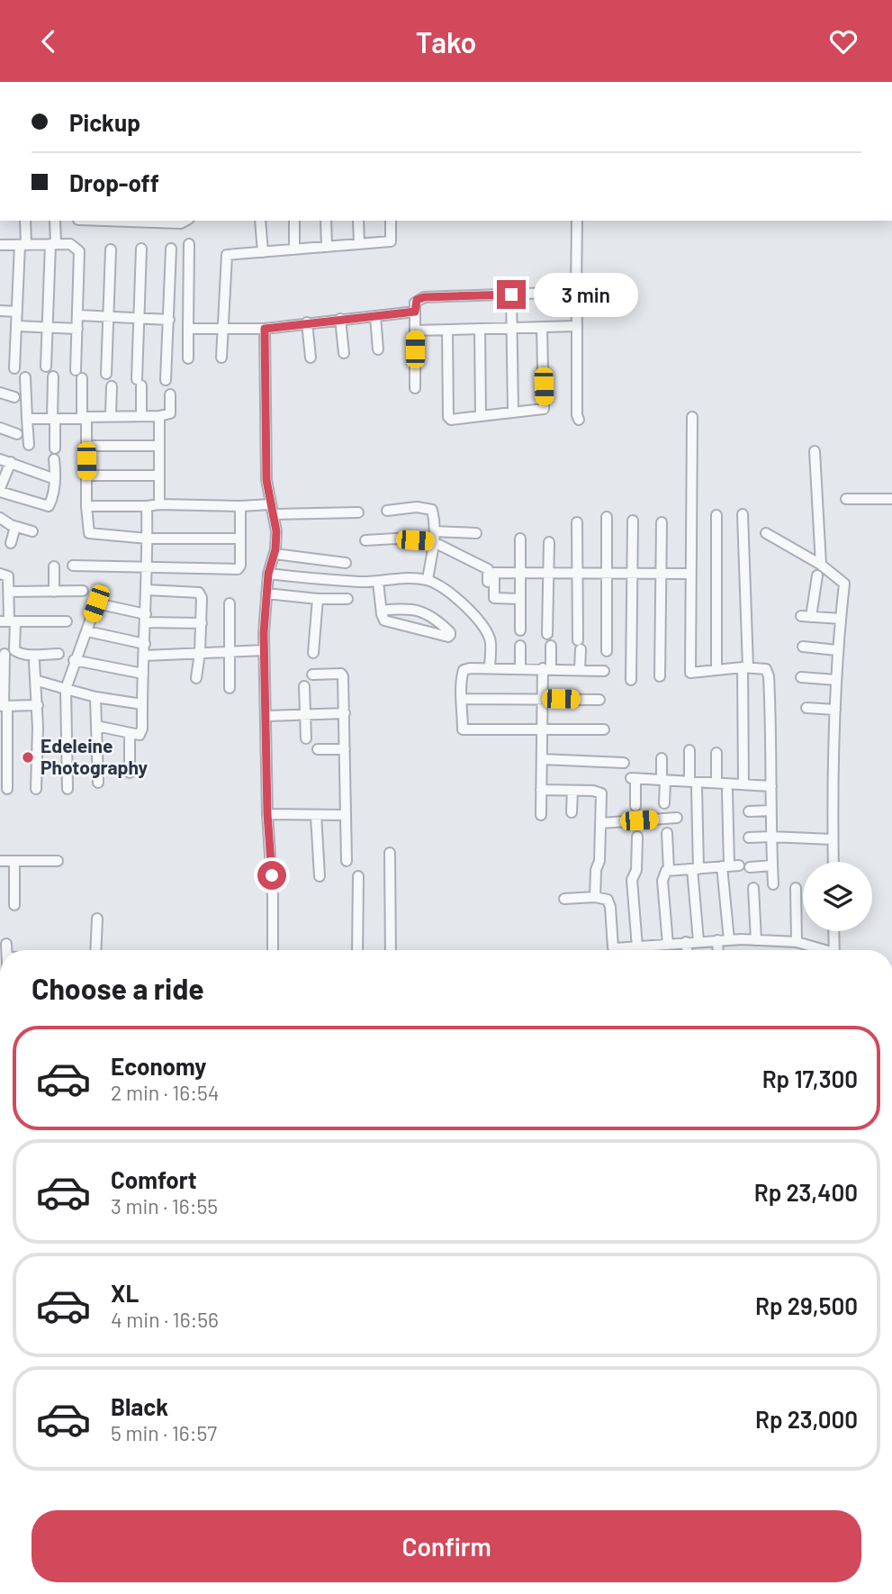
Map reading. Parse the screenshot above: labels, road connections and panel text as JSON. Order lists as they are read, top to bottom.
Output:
{
  "places": ["Edeleine Photography"],
  "page": {
    "header": "Tako",
    "banner": ["Pickup", "Drop-off"],
    "bubble": "3 min",
    "heading": "Choose a ride",
    "list": [
      {
        "name": "Economy",
        "note": "2 min · 16:54",
        "value": "Rp 17,300"
      },
      {
        "name": "Comfort",
        "note": "3 min · 16:55",
        "value": "Rp 23,400"
      },
      {
        "name": "XL",
        "note": "4 min · 16:56",
        "value": "Rp 29,500"
      },
      {
        "name": "Black",
        "note": "5 min · 16:57",
        "value": "Rp 23,000"
      }
    ],
    "buttons": "Confirm"
  }
}
